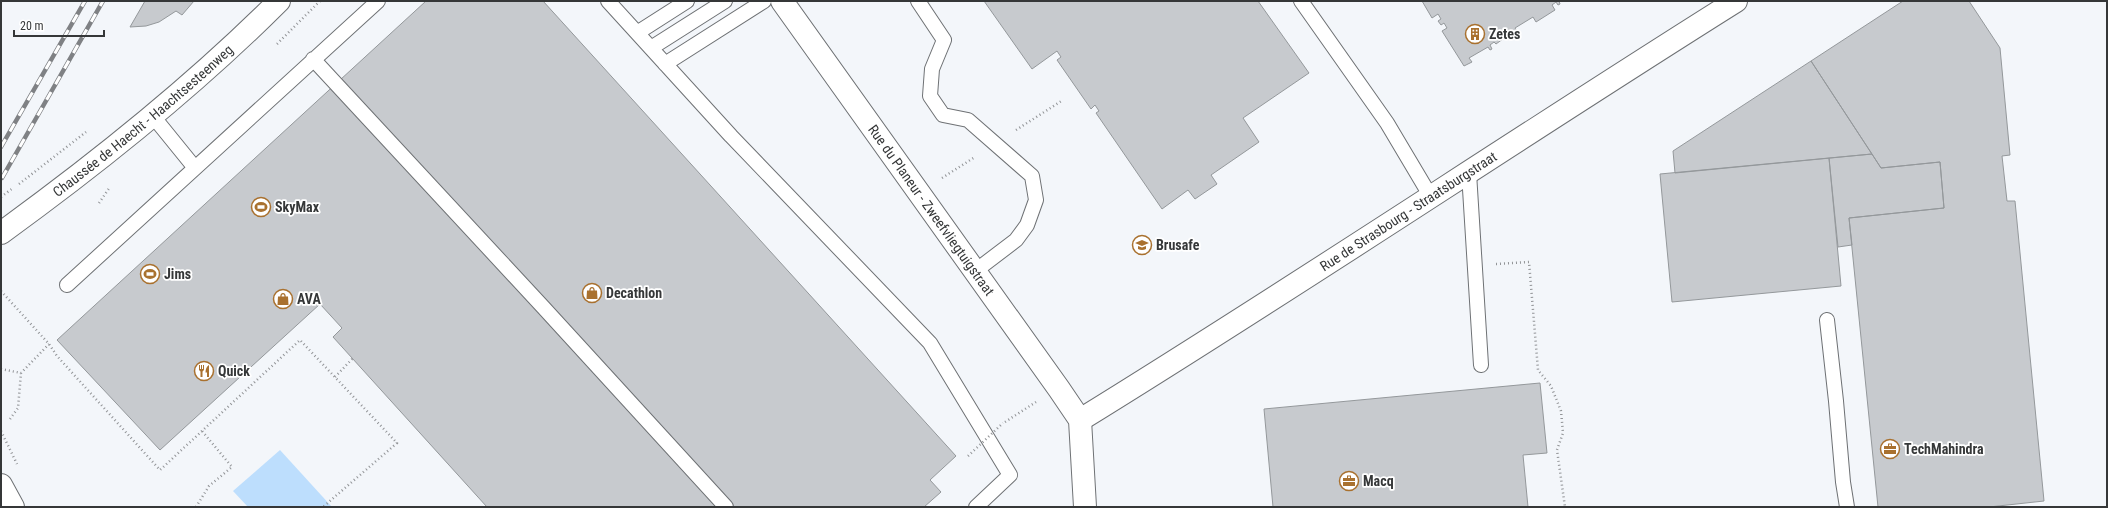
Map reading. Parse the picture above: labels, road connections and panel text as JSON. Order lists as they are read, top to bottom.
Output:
{
  "streets": {
    "street": ["Chaussée de Haecht - Haachtsesteenweg", "Rue du Planeur - Zweefvliegtuigstraat", "Rue de Strasbourg - Straatsburgstraat"]
  },
  "crossings": [
    ["Rue du Planeur - Zweefvliegtuigstraat", "Rue de Strasbourg - Straatsburgstraat"]
  ],
  "places": {
    "building": ["Zetes"],
    "sports": ["SkyMax", "Jims"],
    "school or university": ["Brusafe"],
    "shop": ["Decathlon", "AVA"],
    "restaurant": ["Quick"],
    "office": ["TechMahindra", "Macq"]
  },
  "scale_bar": "20 m"
}
